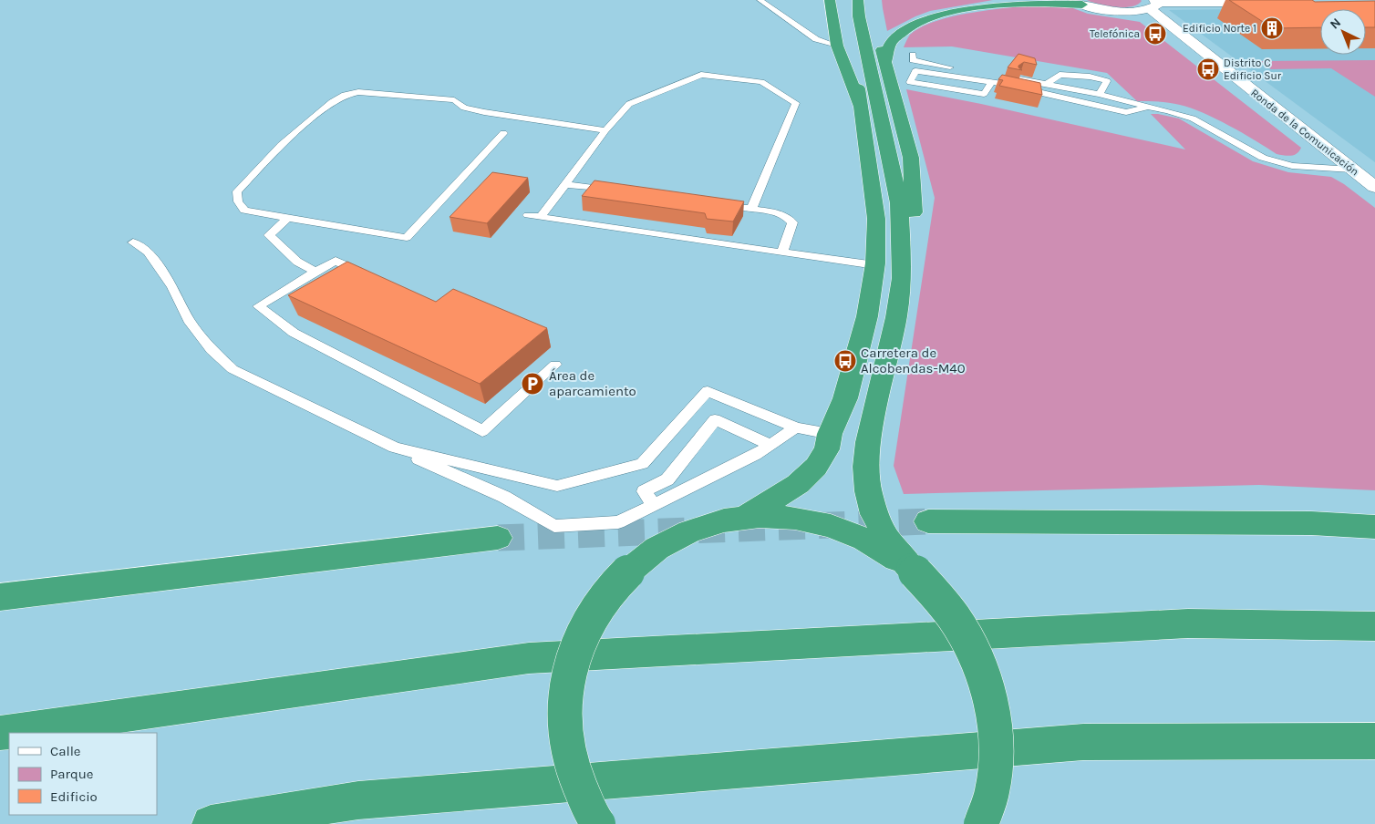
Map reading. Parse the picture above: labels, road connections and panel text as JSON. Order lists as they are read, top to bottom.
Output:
{
  "streets": {
    "street": ["Ronda de la Comunicación"]
  },
  "places": {
    "building": ["Edificio Norte 1"],
    "bus stop": ["Telefónica", "Distrito C Edificio Sur", "Carretera de Alcobendas-M40"],
    "parking": ["Área de aparcamiento"]
  },
  "legend": ["Calle", "Parque", "Edificio"],
  "north": "top left"
}
